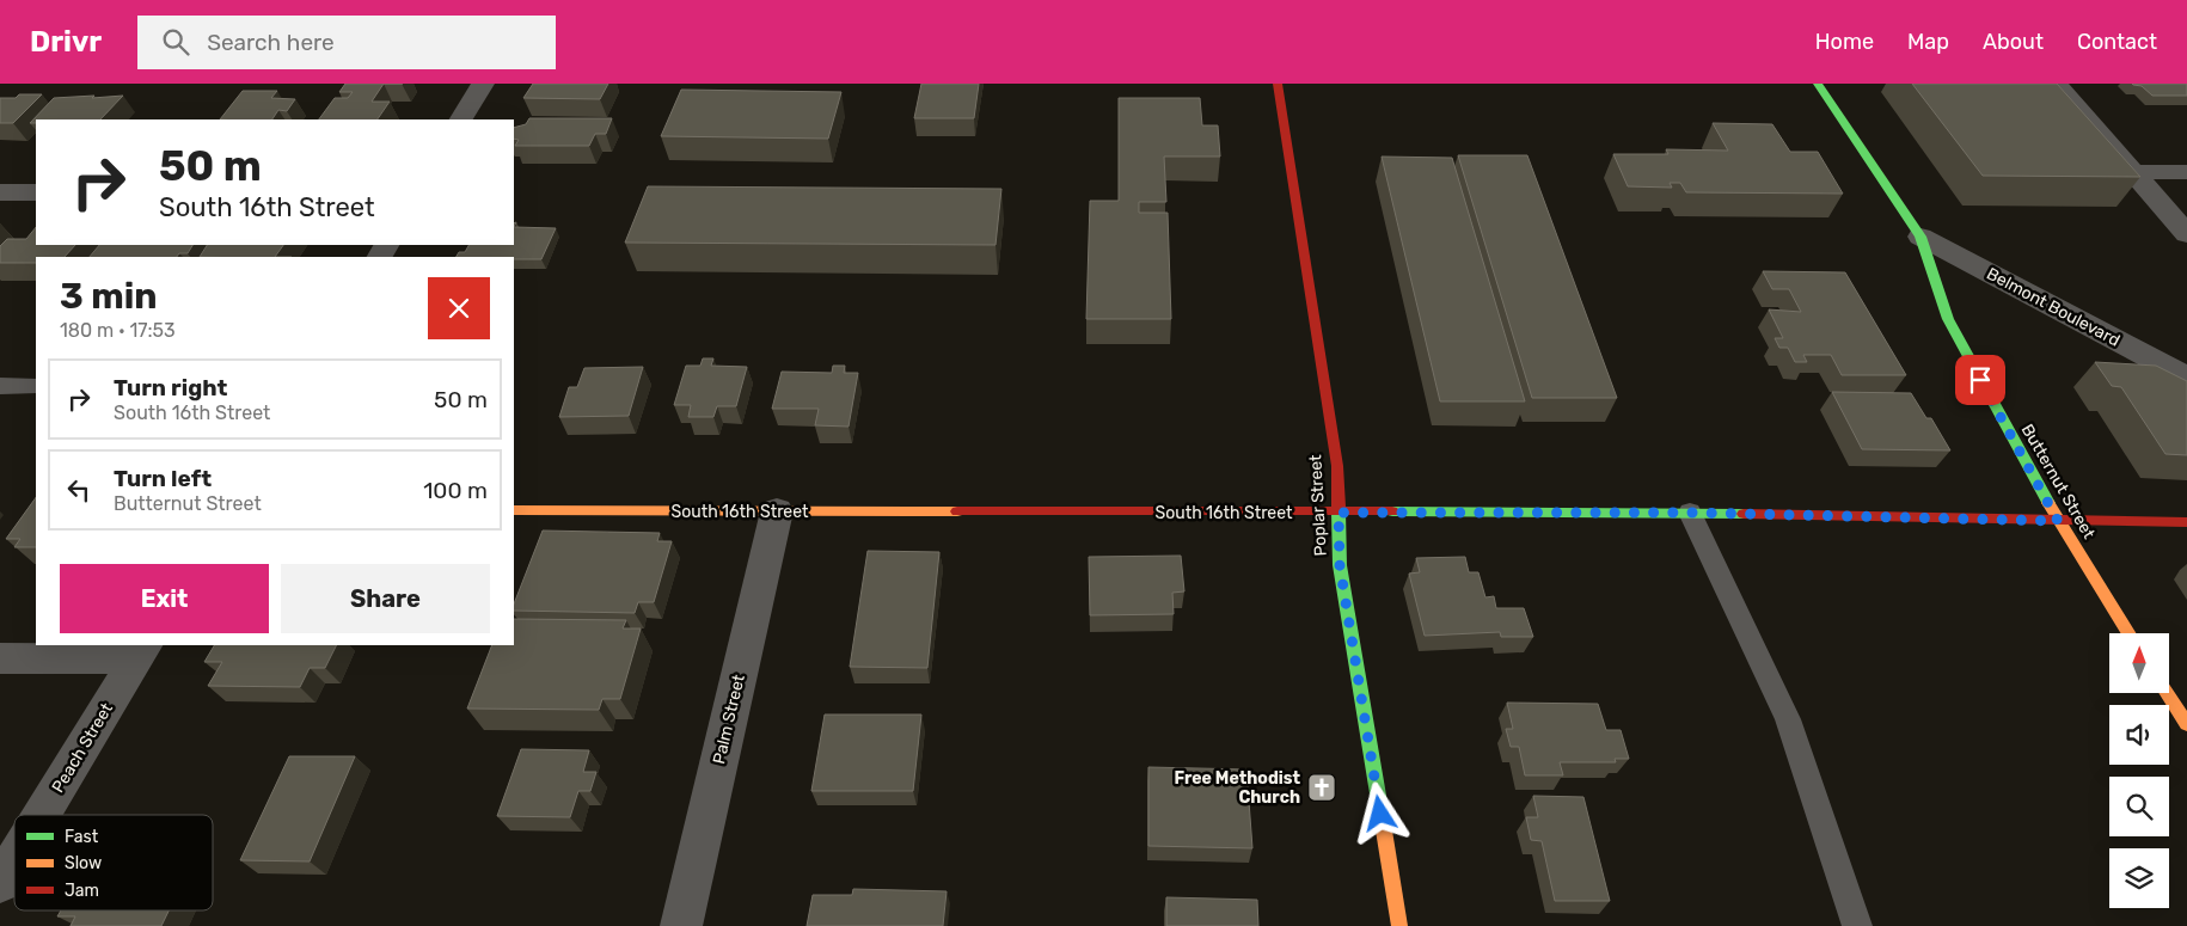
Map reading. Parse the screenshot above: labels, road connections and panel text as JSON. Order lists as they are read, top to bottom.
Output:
{
  "streets": {
    "street": [
      "Belmont Boulevard",
      "Butternut Street",
      "Poplar Street",
      "South 16th Street",
      "Palm Street",
      "Peach Street"
    ]
  },
  "crossings": [
    ["Belmont Boulevard", "Butternut Street"],
    ["Butternut Street", "South 16th Street"],
    ["Poplar Street", "South 16th Street"],
    ["South 16th Street", "Palm Street"]
  ],
  "places": {
    "church": ["Free Methodist Church"]
  },
  "legend": ["Fast", "Slow", "Jam"],
  "north": "top",
  "page": {
    "header": "Drivr",
    "search": "Search here",
    "nav": [
      "Home",
      "Map",
      "About",
      "Contact"
    ],
    "turn": ["50 m", "South 16th Street"],
    "heading": ["3 min", "180 m · 17:53"],
    "list": [
      {
        "name": "Turn right",
        "note": "South 16th Street",
        "value": "50 m"
      },
      {
        "name": "Turn left",
        "note": "Butternut Street",
        "value": "100 m"
      }
    ],
    "buttons": ["Exit", "Share"]
  }
}
